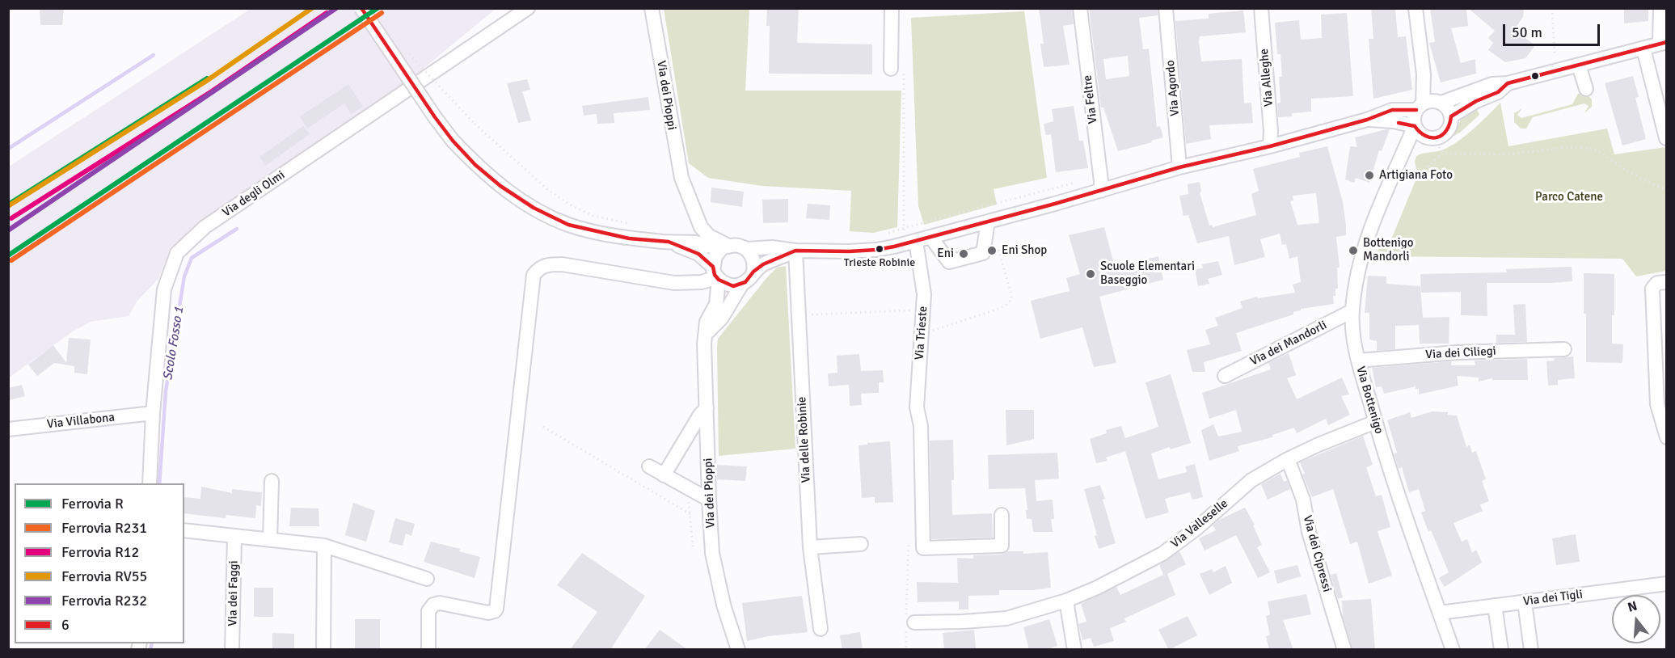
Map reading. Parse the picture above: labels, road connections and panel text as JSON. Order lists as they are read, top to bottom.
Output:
{
  "streets": {
    "street": [
      "Via Alleghe",
      "Via Agordo",
      "Via dei Pioppi",
      "Via Feltre",
      "Via degli Olmi",
      "Via Trieste",
      "Via dei Mandorli",
      "Via dei Ciliegi",
      "Via Bottenigo",
      "Via Villabona",
      "Via delle Robinie",
      "Via Valleselle",
      "Via dei Cipressi",
      "Via dei Faggi",
      "Via dei Tigli"
    ]
  },
  "crossings": [
    ["Via degli Olmi", "Via Villabona"],
    ["Via dei Mandorli", "Via Bottenigo"],
    ["Via dei Ciliegi", "Via Bottenigo"],
    ["Via Bottenigo", "Via Valleselle"],
    ["Via Bottenigo", "Via dei Tigli"],
    ["Via Valleselle", "Via dei Cipressi"]
  ],
  "water": ["Scolo Fosso 1"],
  "parks": ["Parco Catene"],
  "places": [
    "Artigiana Foto",
    "Trieste Robinie",
    "Eni Shop",
    "Bottenigo Mandorli",
    "Eni",
    "Scuole Elementari Baseggio"
  ],
  "lines": [
    "rail line R",
    "rail line RV55",
    "rail line R232",
    "transit line 6",
    "rail line R231",
    "rail line R12"
  ],
  "legend": [
    "Ferrovia R",
    "Ferrovia R231",
    "Ferrovia R12",
    "Ferrovia RV55",
    "Ferrovia R232",
    "6"
  ],
  "scale_bar": "50 m",
  "north": "top"
}
